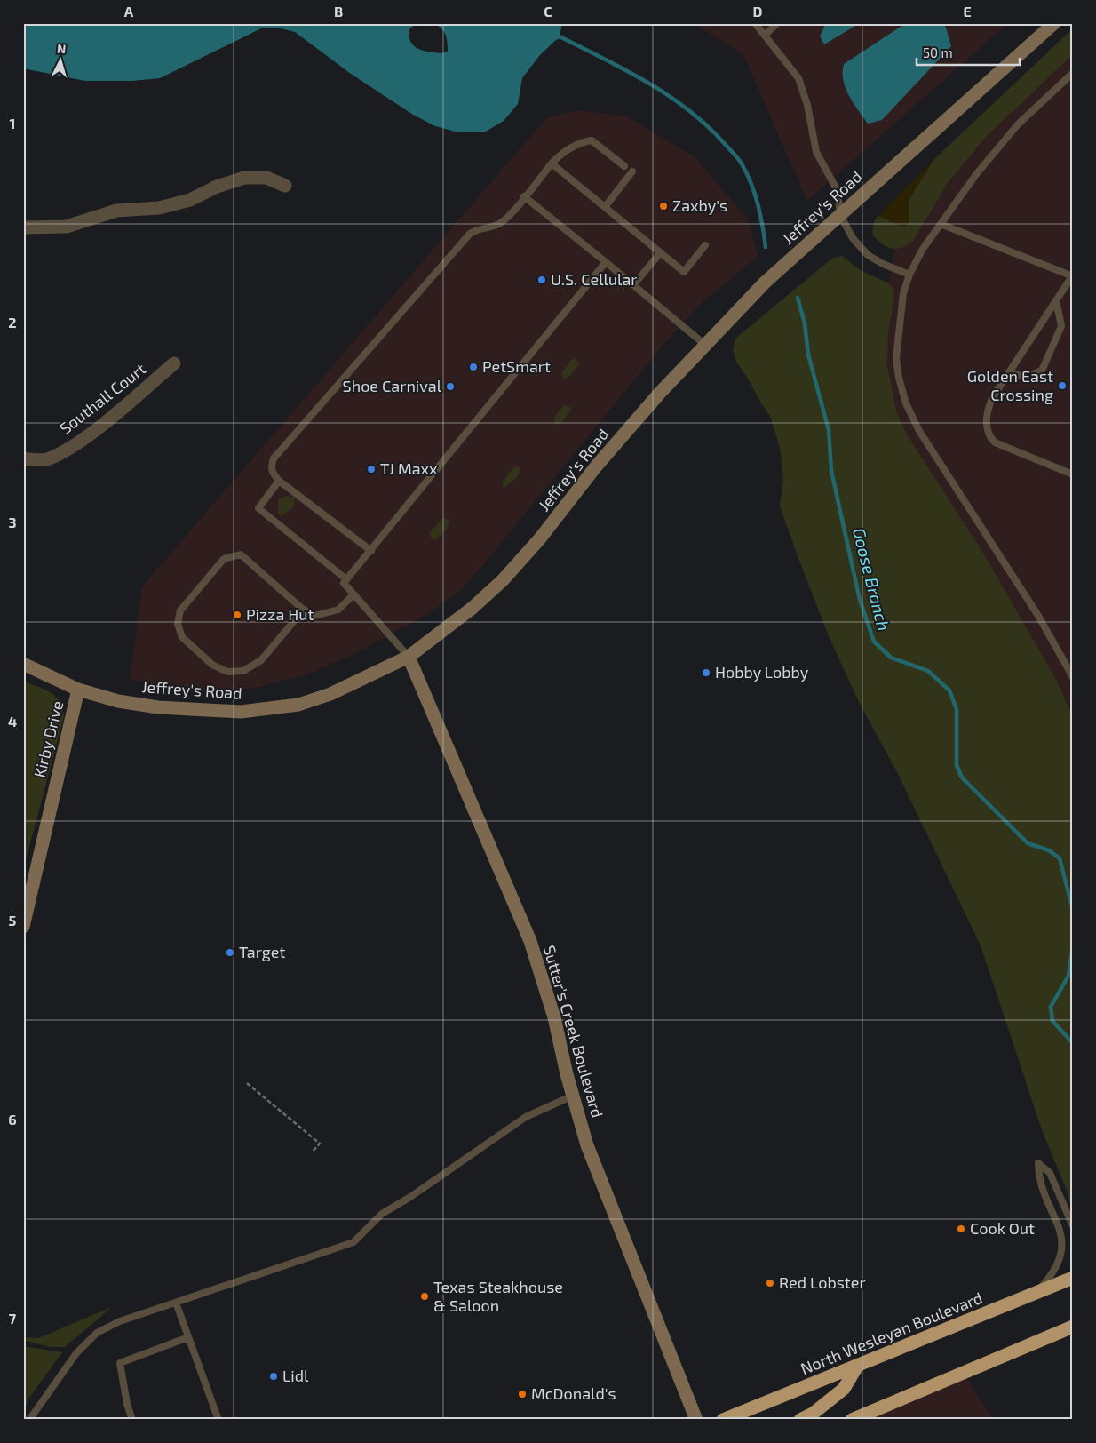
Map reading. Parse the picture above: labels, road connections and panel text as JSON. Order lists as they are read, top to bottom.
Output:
{
  "streets": {
    "highway": ["North Wesleyan Boulevard"],
    "street": [
      "Jeffrey's Road",
      "Southall Court",
      "Kirby Drive",
      "Sutter's Creek Boulevard"
    ]
  },
  "crossings": [
    ["Jeffrey's Road", "Kirby Drive"],
    ["Jeffrey's Road", "Sutter's Creek Boulevard"]
  ],
  "water": ["Goose Branch"],
  "places": [
    "Zaxby's",
    "U.S. Cellular",
    "PetSmart",
    "Golden East Crossing",
    "Shoe Carnival",
    "TJ Maxx",
    "Pizza Hut",
    "Hobby Lobby",
    "Target",
    "Cook Out",
    "Red Lobster",
    "Texas Steakhouse & Saloon",
    "Lidl",
    "McDonald's"
  ],
  "scale_bar": "50 m",
  "north": "top",
  "grid": {
    "columns": [
      "A",
      "B",
      "C",
      "D",
      "E"
    ],
    "rows": [
      "1",
      "2",
      "3",
      "4",
      "5",
      "6",
      "7"
    ]
  }
}
